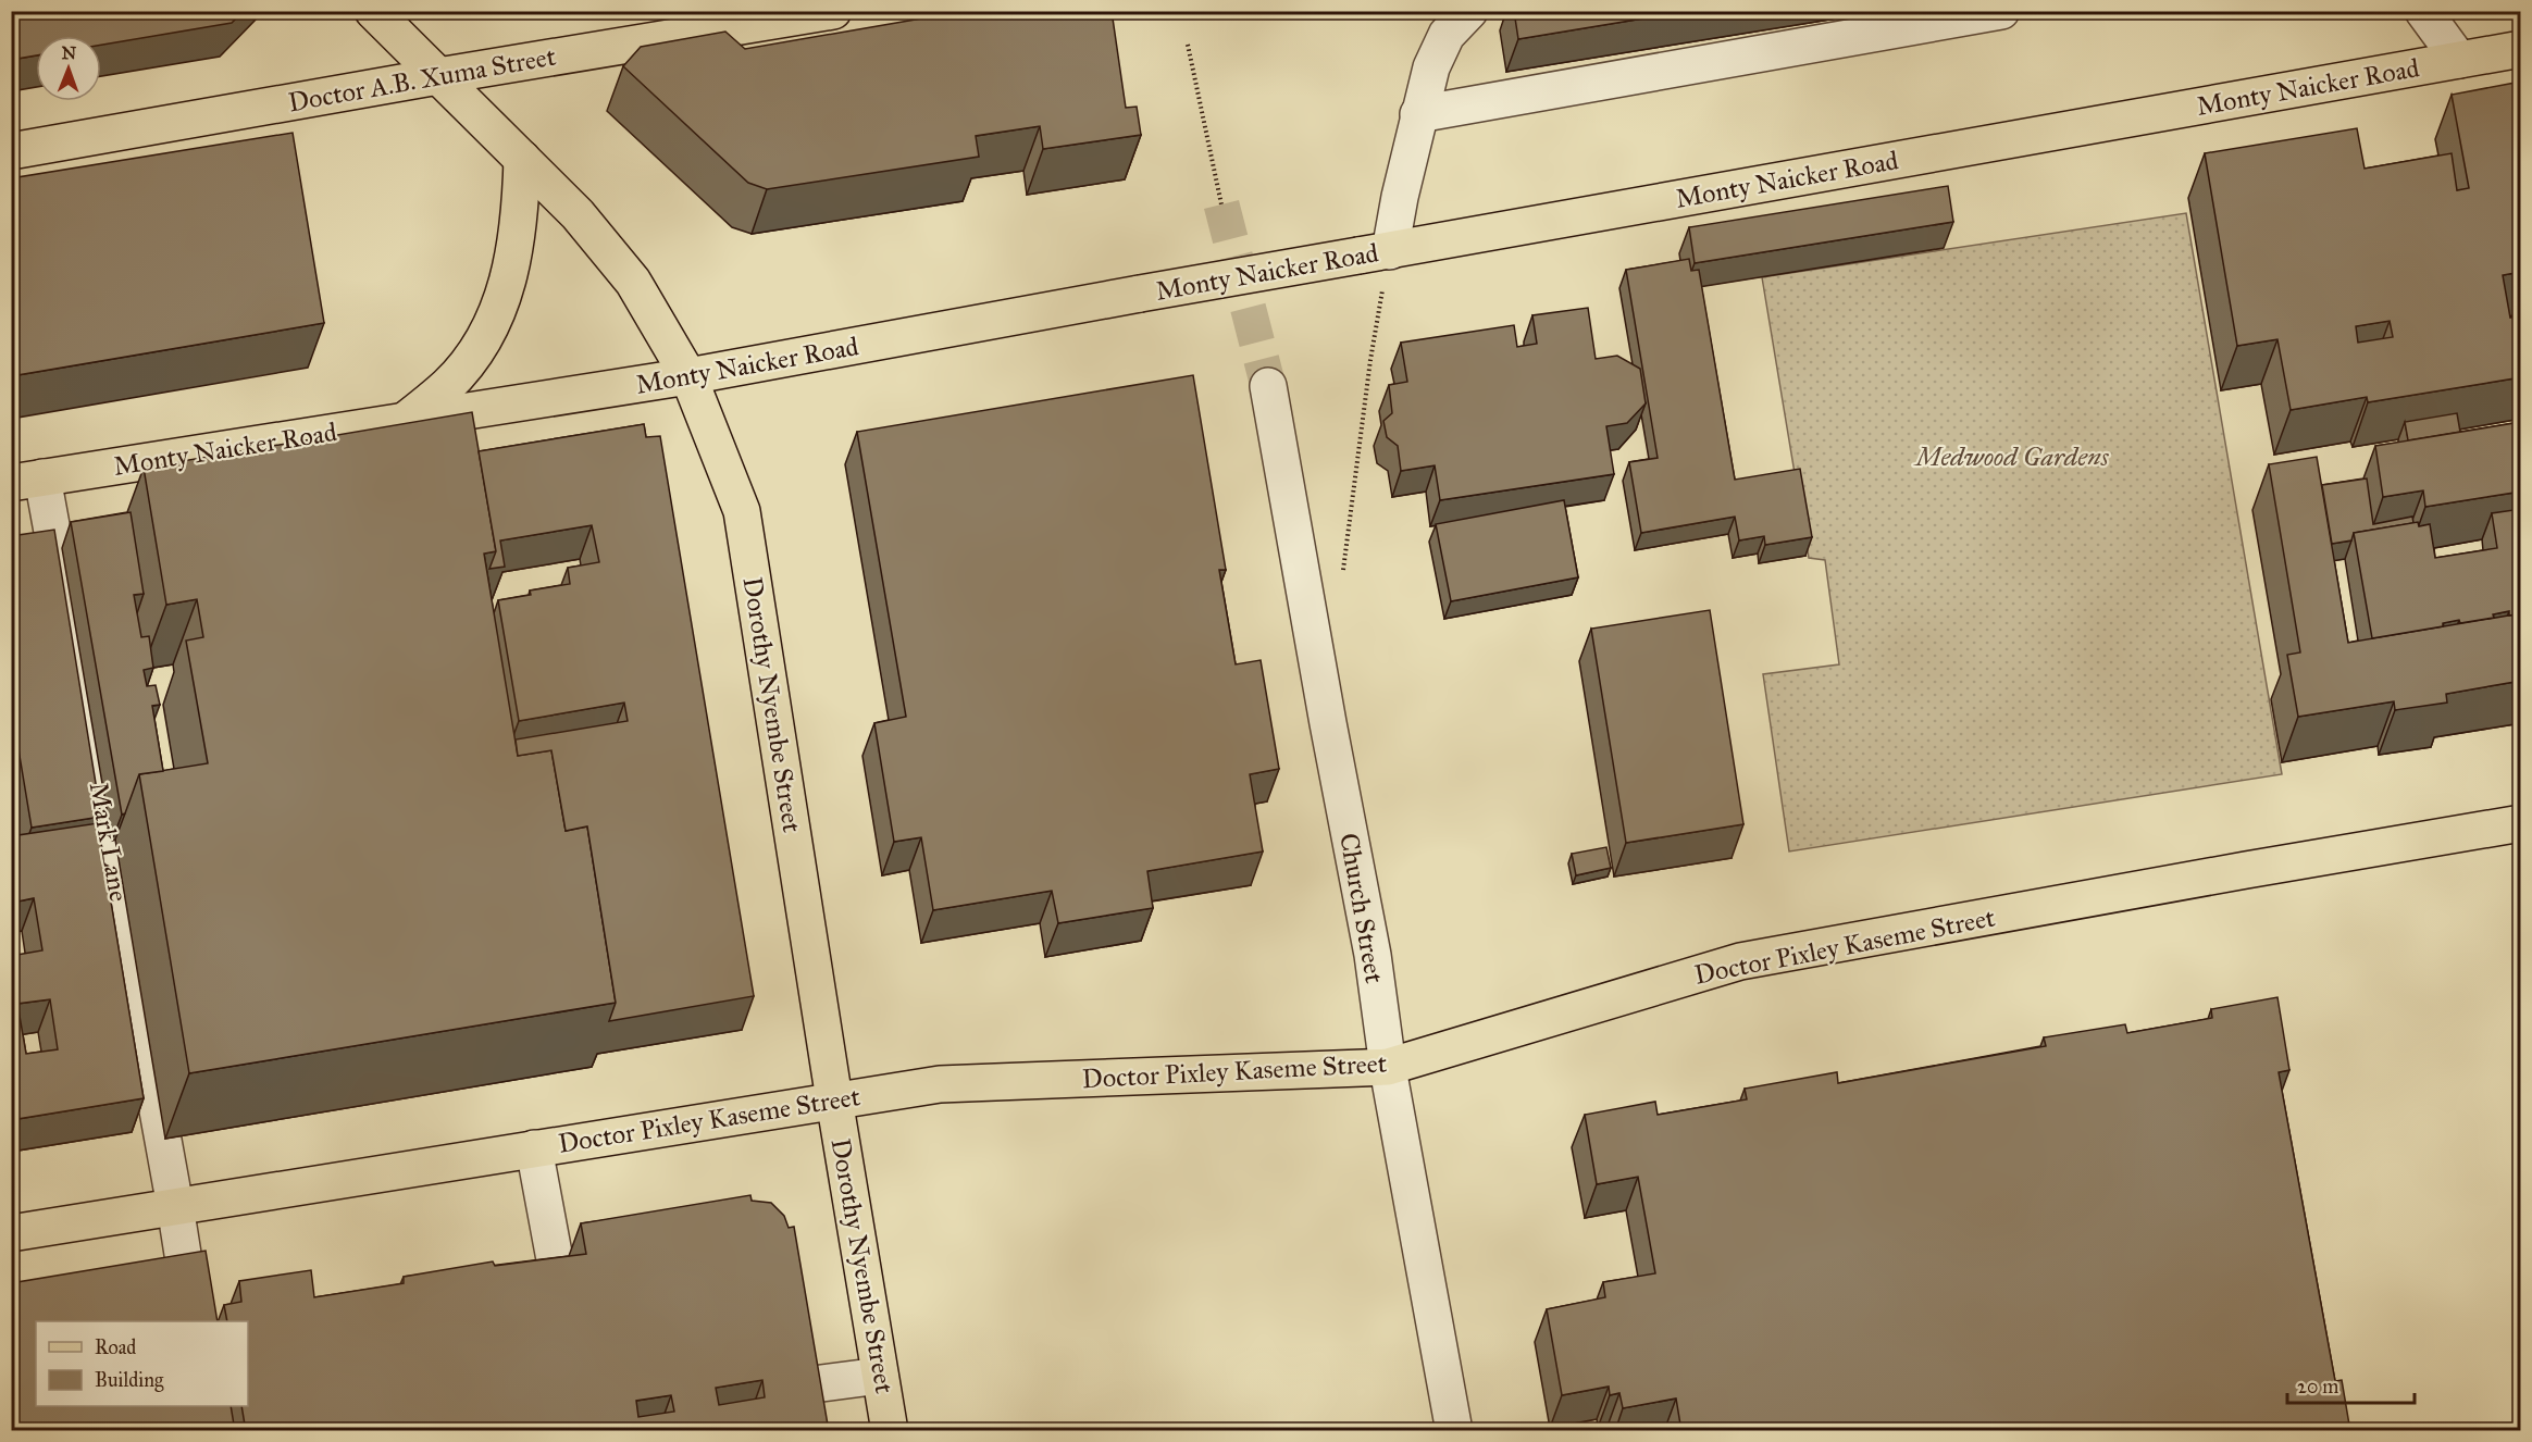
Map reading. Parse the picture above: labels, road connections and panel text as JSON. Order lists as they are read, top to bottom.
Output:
{
  "streets": {
    "main road": [
      "Doctor A.B. Xuma Street",
      "Monty Naicker Road",
      "Dorothy Nyembe Street",
      "Doctor Pixley Kaseme Street"
    ],
    "street": ["Mark Lane", "Church Street"]
  },
  "crossings": [
    ["Doctor A.B. Xuma Street", "Dorothy Nyembe Street"],
    ["Monty Naicker Road", "Dorothy Nyembe Street"],
    ["Monty Naicker Road", "Mark Lane"],
    ["Dorothy Nyembe Street", "Doctor Pixley Kaseme Street"],
    ["Mark Lane", "Doctor Pixley Kaseme Street"],
    ["Church Street", "Doctor Pixley Kaseme Street"]
  ],
  "parks": ["Medwood Gardens"],
  "legend": ["Road", "Building"],
  "scale_bar": "20 m",
  "north": "top"
}
